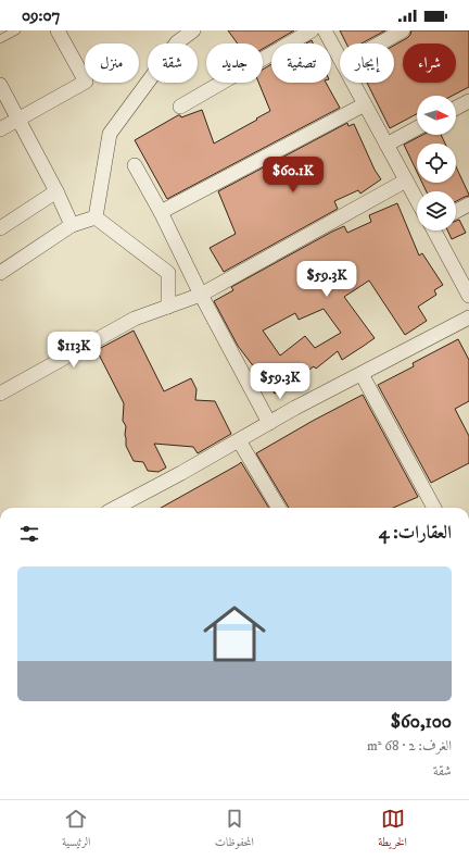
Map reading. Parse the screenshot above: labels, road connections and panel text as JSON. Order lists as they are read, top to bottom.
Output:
{
  "north": "right",
  "page": {
    "status": "09:07",
    "chip": [
      "شراء",
      "إيجار",
      "تصفية",
      "جديد",
      "شقة",
      "منزل"
    ],
    "price": [
      "$60.1K",
      "$59.3K",
      "$113K",
      "$59.3K"
    ],
    "heading": "العقارات: 4",
    "list": [
      {
        "name": "$60,100",
        "note": "الغرف: 2 · 68 m² · شقة"
      }
    ],
    "tabs": ["الخريطة", "المحفوظات", "الرئيسية"]
  }
}
